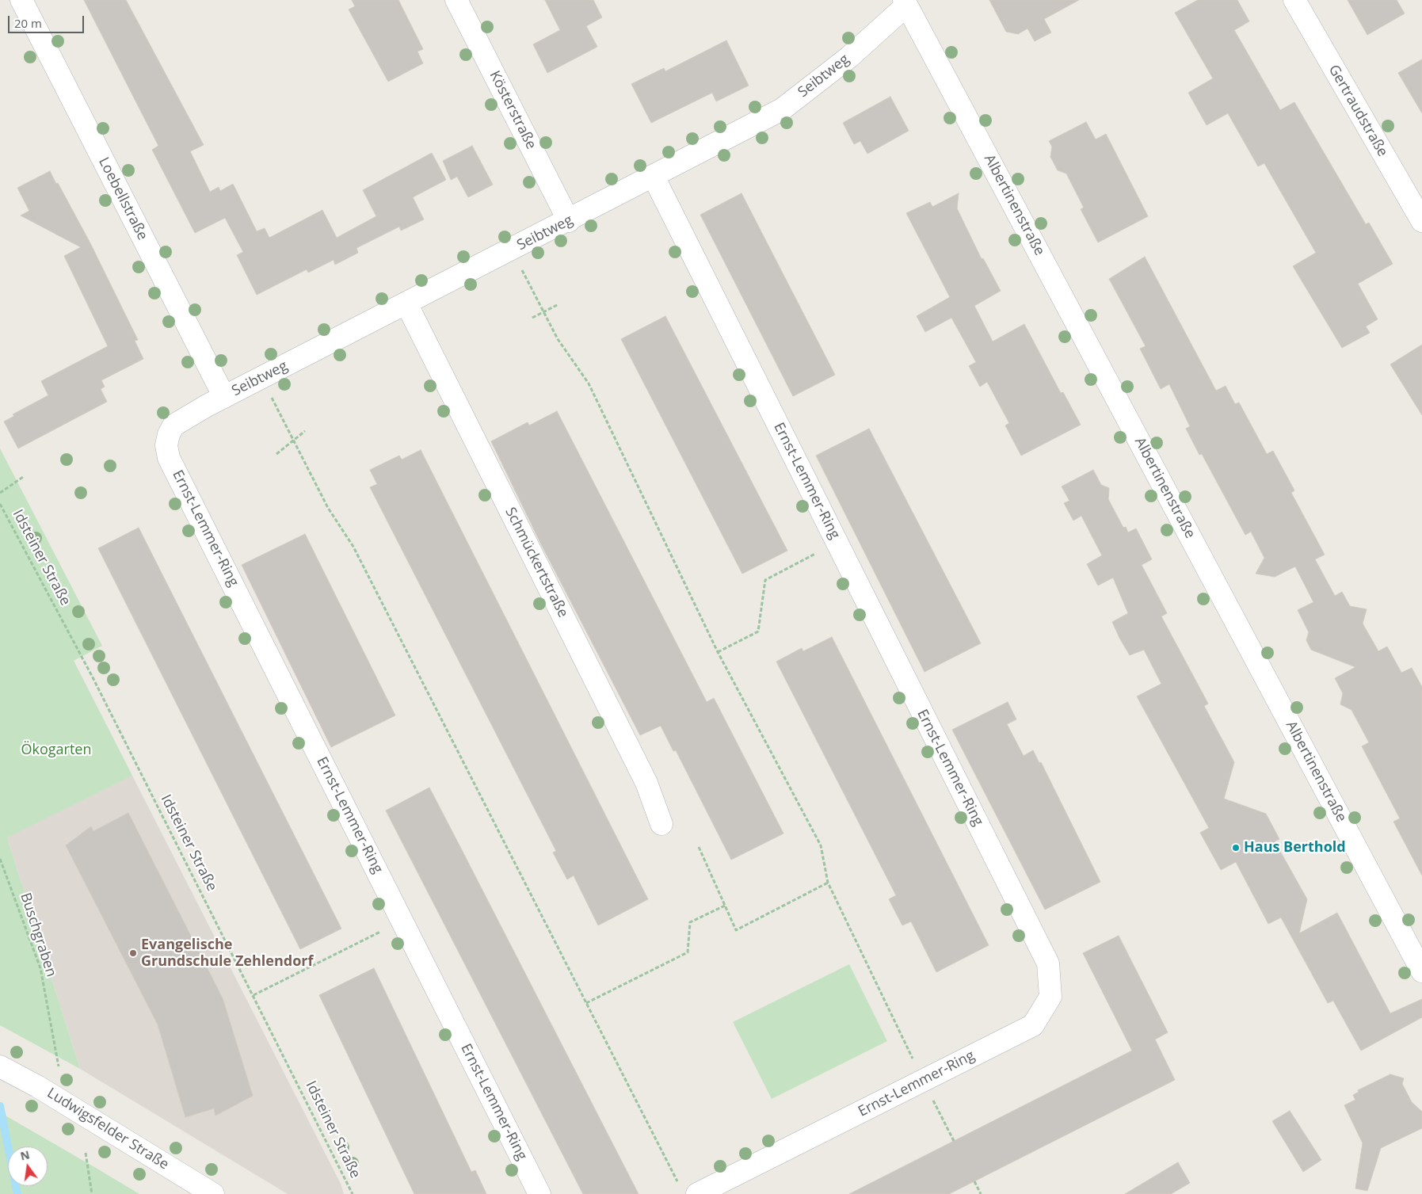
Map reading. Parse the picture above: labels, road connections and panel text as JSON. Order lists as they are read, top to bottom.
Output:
{
  "streets": {
    "street": [
      "Seibtweg",
      "Kösterstraße",
      "Gertraudstraße",
      "Loebellstraße",
      "Albertinenstraße",
      "Ernst-Lemmer-Ring",
      "Schmückertstraße",
      "Ludwigsfelder Straße"
    ],
    "path": ["Idsteiner Straße", "Buschgraben"]
  },
  "crossings": [
    ["Seibtweg", "Kösterstraße"],
    ["Seibtweg", "Loebellstraße"],
    ["Seibtweg", "Albertinenstraße"],
    ["Seibtweg", "Ernst-Lemmer-Ring"],
    ["Seibtweg", "Schmückertstraße"]
  ],
  "parks": ["Ökogarten"],
  "places": ["Haus Berthold", "Evangelische Grundschule Zehlendorf"],
  "scale_bar": "20 m",
  "north": "top"
}
